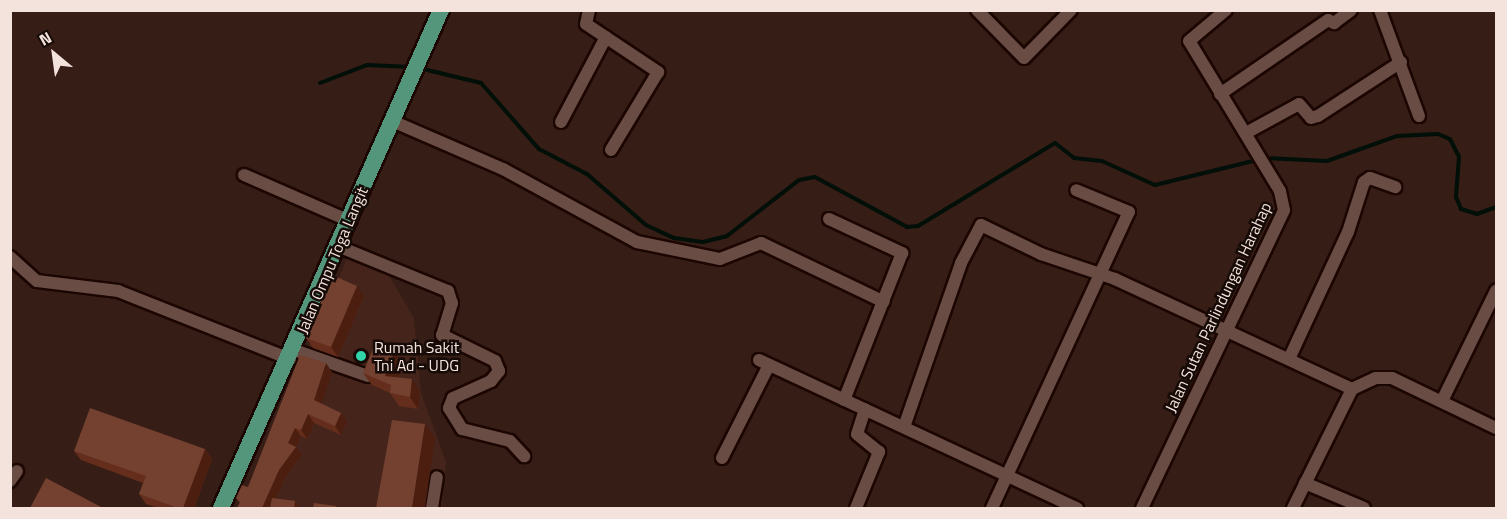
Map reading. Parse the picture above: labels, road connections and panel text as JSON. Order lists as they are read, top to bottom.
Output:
{
  "streets": {
    "main road": ["Jalan Ompu Toga Langit"],
    "street": ["Jalan Sutan Parlindungan Harahap"]
  },
  "places": ["Rumah Sakit Tni Ad - UDG"],
  "north": "top left"
}
